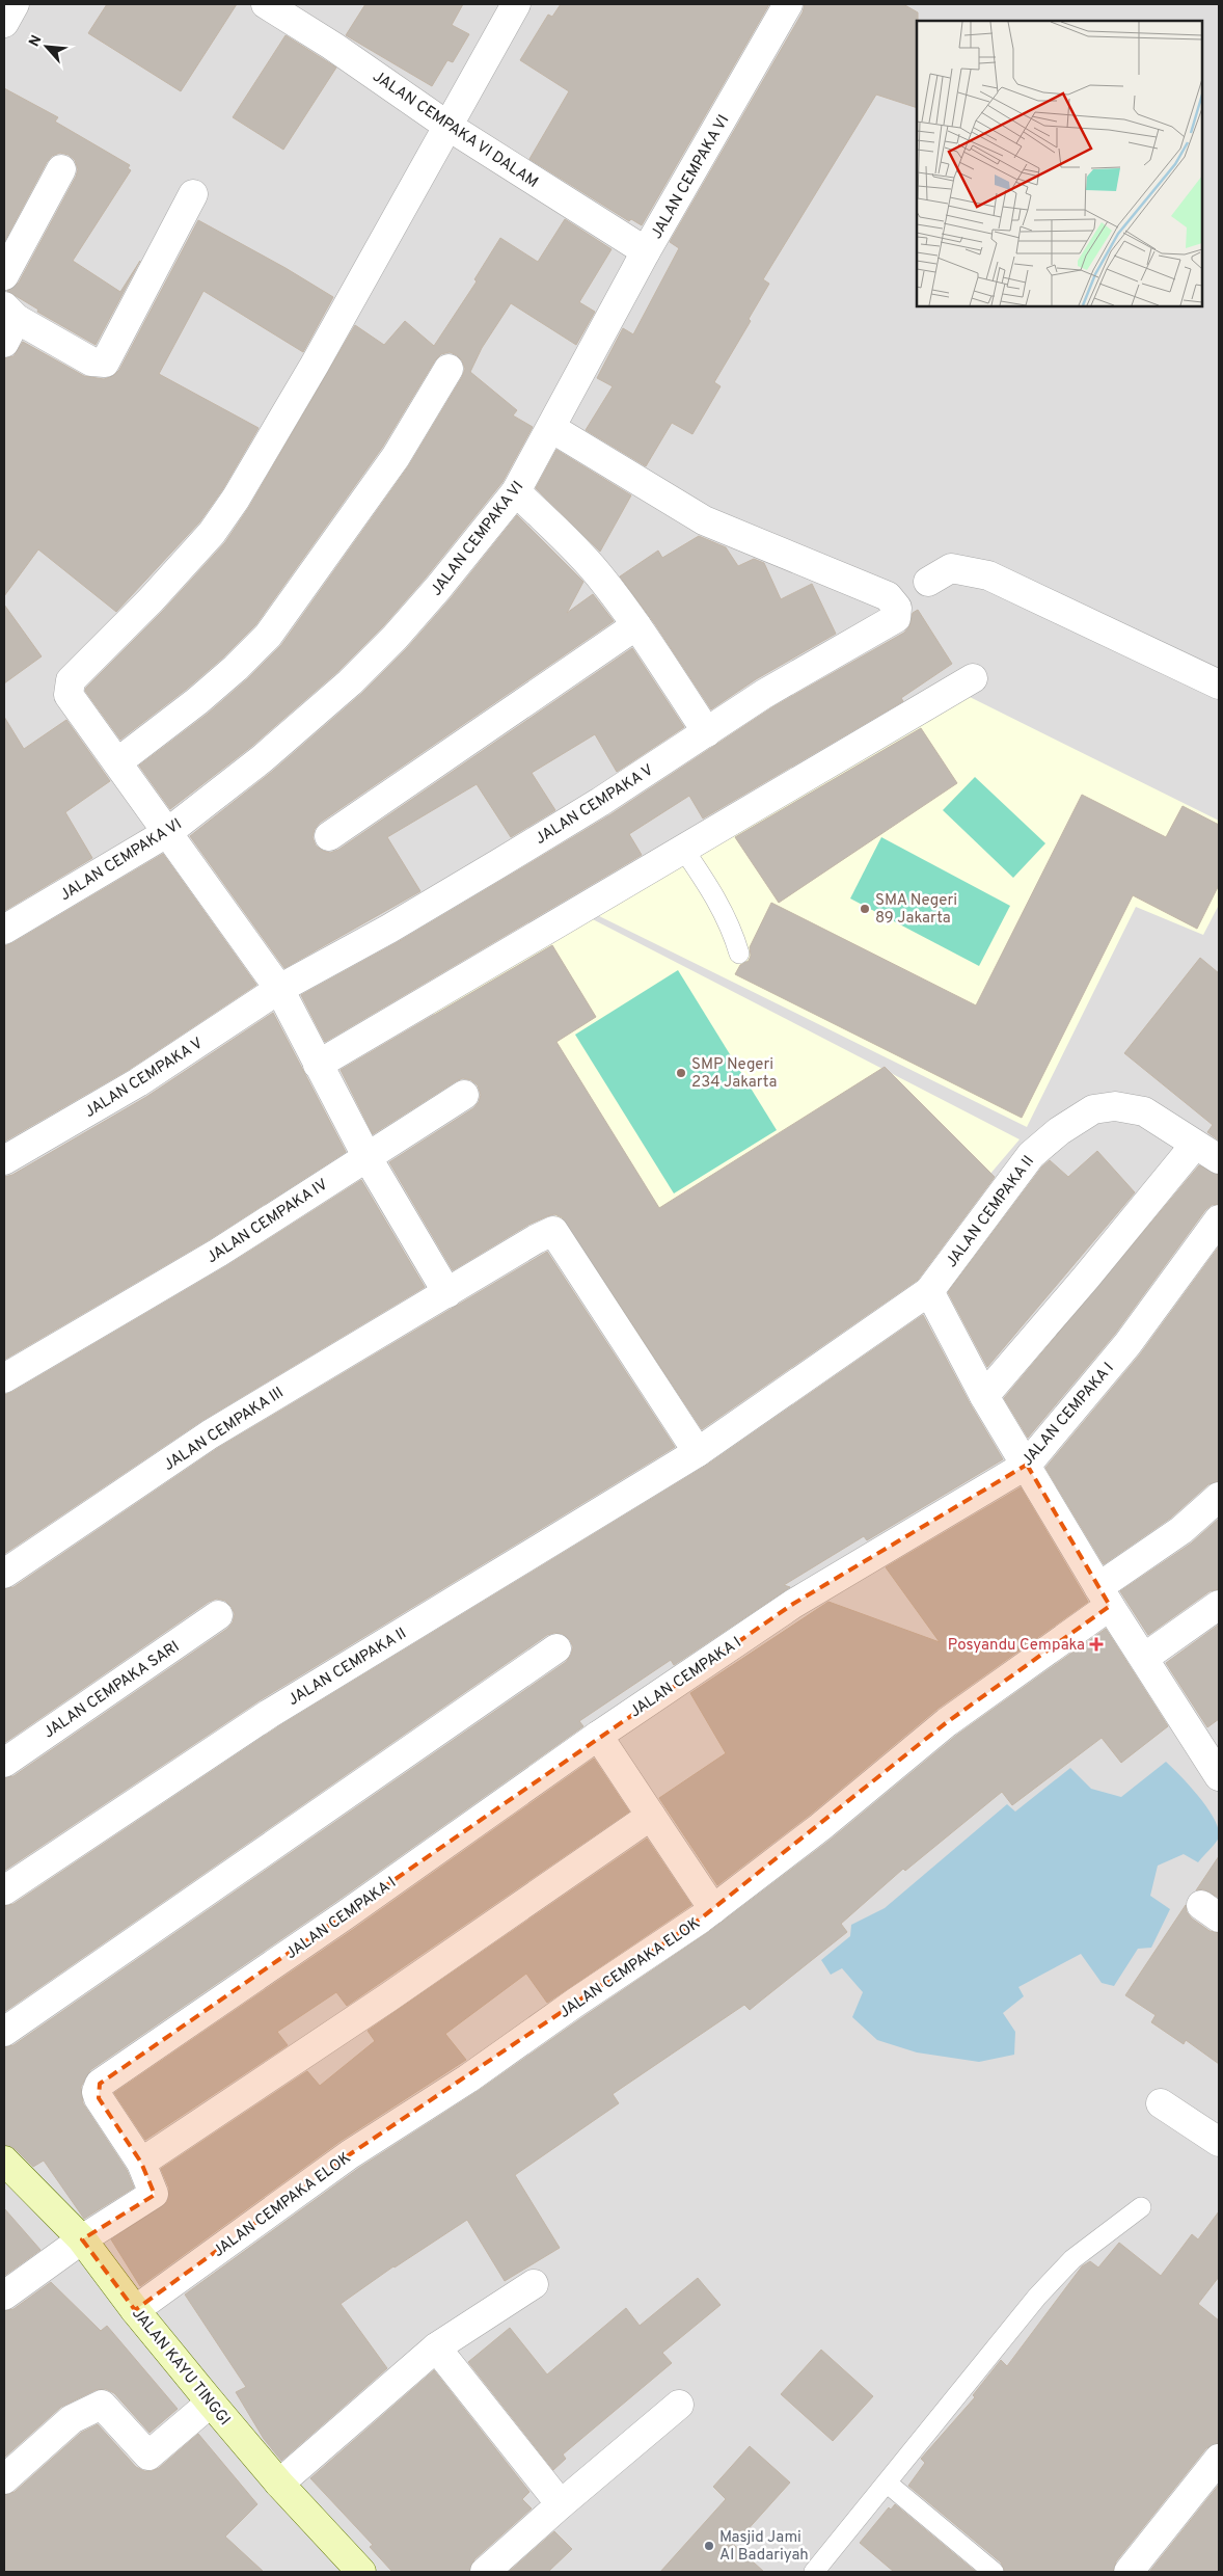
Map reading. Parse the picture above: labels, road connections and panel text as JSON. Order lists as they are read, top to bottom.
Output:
{
  "streets": {
    "street": [
      "JALAN CEMPAKA VI DALAM",
      "JALAN CEMPAKA VI",
      "JALAN CEMPAKA V",
      "JALAN CEMPAKA II",
      "JALAN CEMPAKA IV",
      "JALAN CEMPAKA I",
      "JALAN CEMPAKA III",
      "JALAN CEMPAKA SARI",
      "JALAN CEMPAKA ELOK",
      "JALAN KAYU TINGGI"
    ]
  },
  "crossings": [
    ["JALAN CEMPAKA VI DALAM", "JALAN CEMPAKA VI"],
    ["JALAN CEMPAKA VI", "JALAN CEMPAKA V"],
    ["JALAN CEMPAKA II", "JALAN CEMPAKA III"],
    ["JALAN CEMPAKA ELOK", "JALAN KAYU TINGGI"]
  ],
  "places": {
    "other": ["SMA Negeri 89 Jakarta", "SMP Negeri 234 Jakarta", "Masjid Jami Al Badariyah"],
    "health": ["Posyandu Cempaka"]
  },
  "north": "top left"
}
